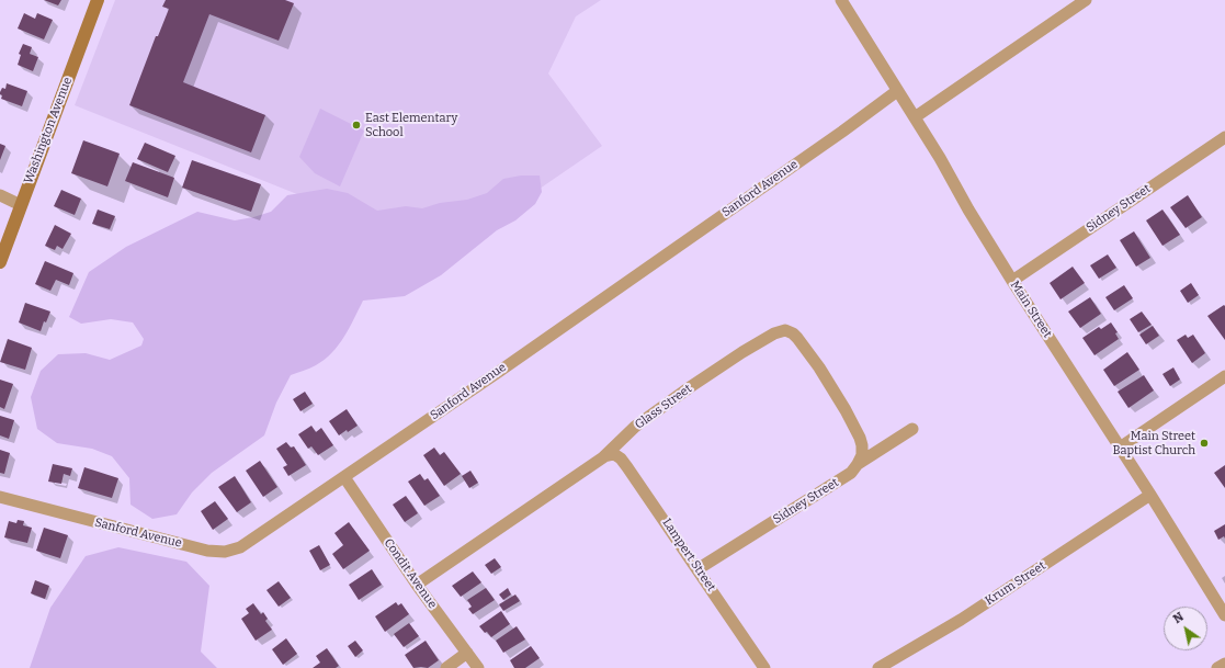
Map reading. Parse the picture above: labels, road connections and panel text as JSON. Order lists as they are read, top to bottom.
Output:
{
  "streets": {
    "main road": ["Washington Avenue"],
    "street": [
      "Sanford Avenue",
      "Sidney Street",
      "Main Street",
      "Glass Street",
      "Lampert Street",
      "Condit Avenue",
      "Krum Street"
    ]
  },
  "crossings": [
    ["Sanford Avenue", "Main Street"],
    ["Sanford Avenue", "Condit Avenue"],
    ["Sidney Street", "Main Street"],
    ["Sidney Street", "Glass Street"],
    ["Sidney Street", "Lampert Street"],
    ["Main Street", "Krum Street"],
    ["Glass Street", "Lampert Street"],
    ["Glass Street", "Condit Avenue"]
  ],
  "places": ["East Elementary School", "Main Street Baptist Church"],
  "north": "top left"
}
